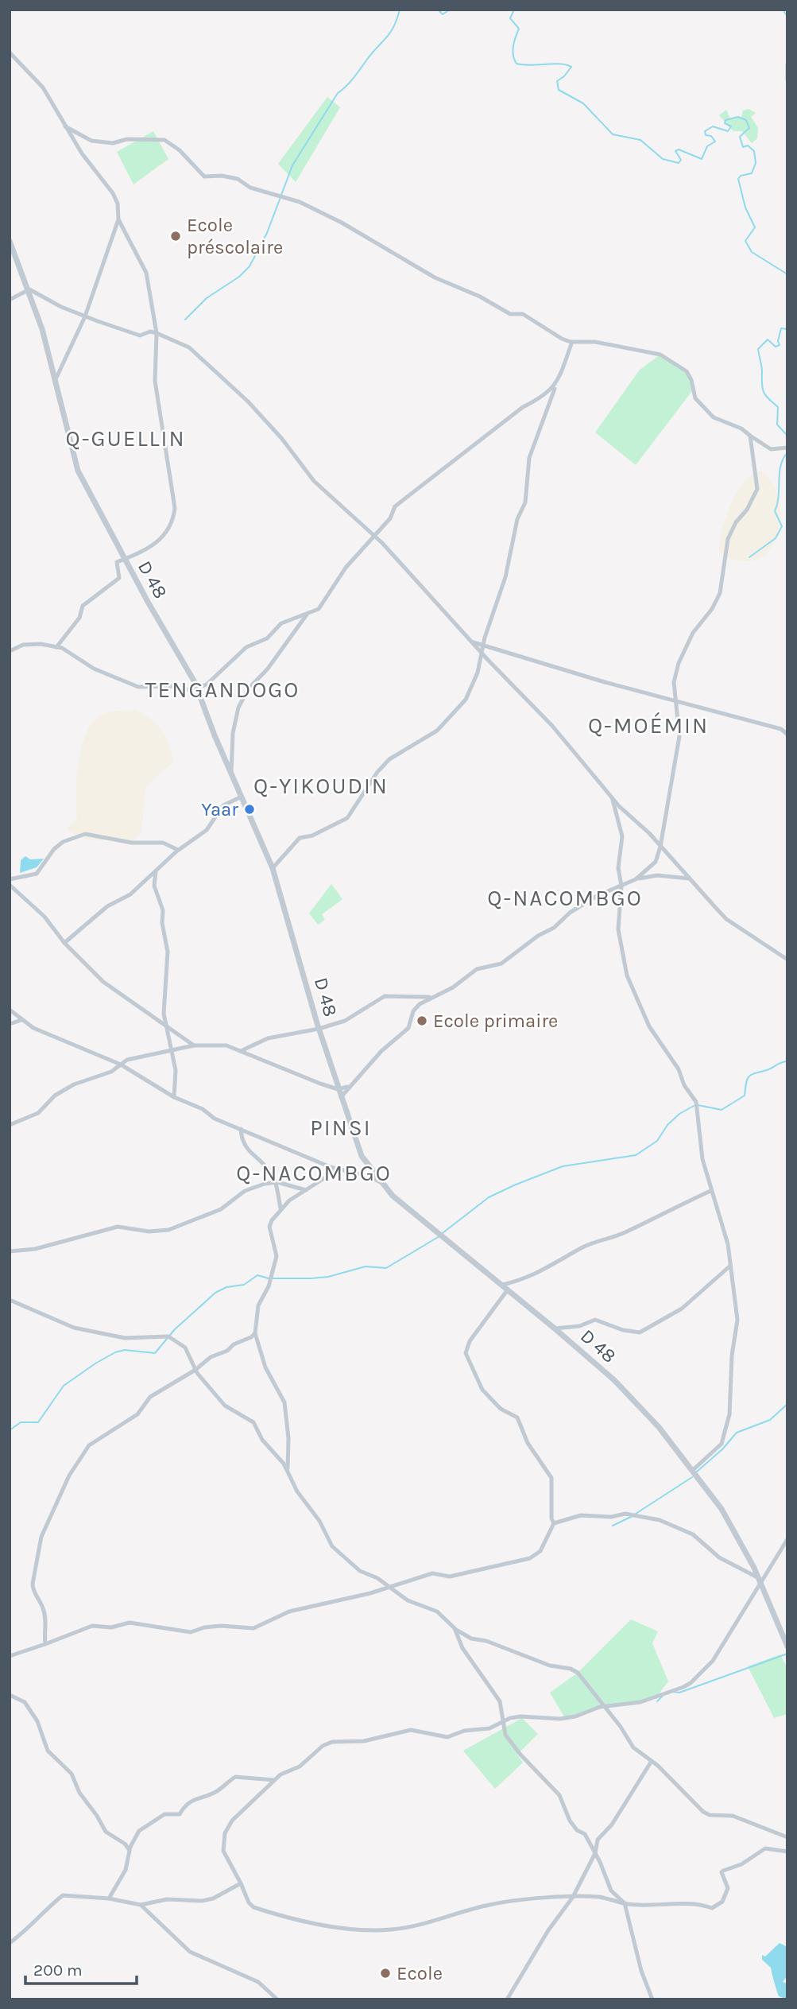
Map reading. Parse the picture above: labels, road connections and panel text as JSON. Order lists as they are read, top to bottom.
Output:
{
  "streets": {
    "street": ["D 48"]
  },
  "districts": [
    "Q-GUELLIN",
    "TENGANDOGO",
    "Q-MOÉMIN",
    "Q-YIKOUDIN",
    "Q-NACOMBGO",
    "PINSI",
    "Q-NACOMBGO"
  ],
  "places": [
    "Ecole préscolaire",
    "Yaar",
    "Ecole primaire",
    "Ecole"
  ],
  "scale_bar": "200 m"
}
